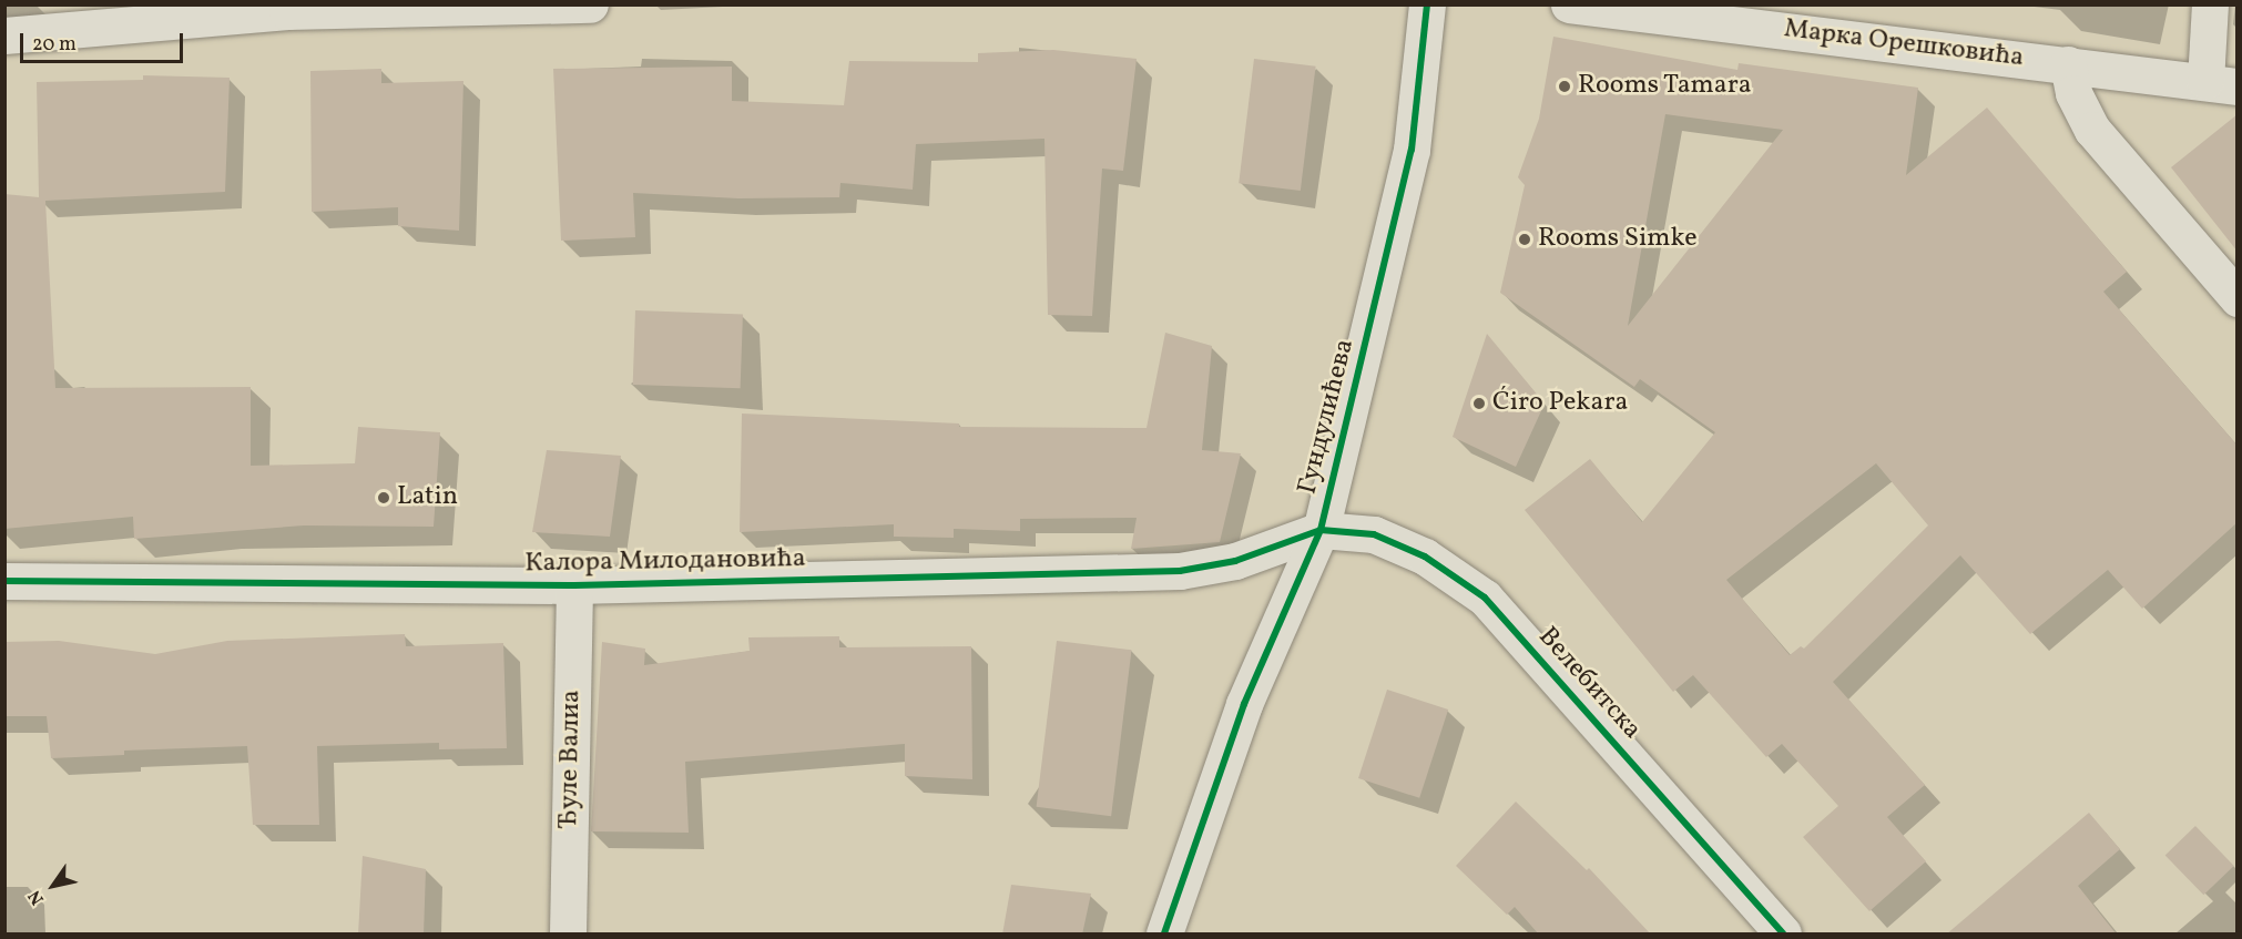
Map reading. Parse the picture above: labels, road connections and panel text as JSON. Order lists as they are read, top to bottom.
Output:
{
  "streets": {
    "street": [
      "Марка Орешковића",
      "Гундулићева",
      "Калора Милодановића",
      "Велебитска",
      "Ђуле Валиа"
    ]
  },
  "crossings": [
    ["Гундулићева", "Калора Милодановића"],
    ["Гундулићева", "Велебитска"],
    ["Калора Милодановића", "Велебитска"],
    ["Калора Милодановића", "Ђуле Валиа"]
  ],
  "places": [
    "Rooms Tamara",
    "Rooms Simke",
    "Ćiro Pekara",
    "Latin"
  ],
  "scale_bar": "20 m",
  "north": "bottom left"
}
